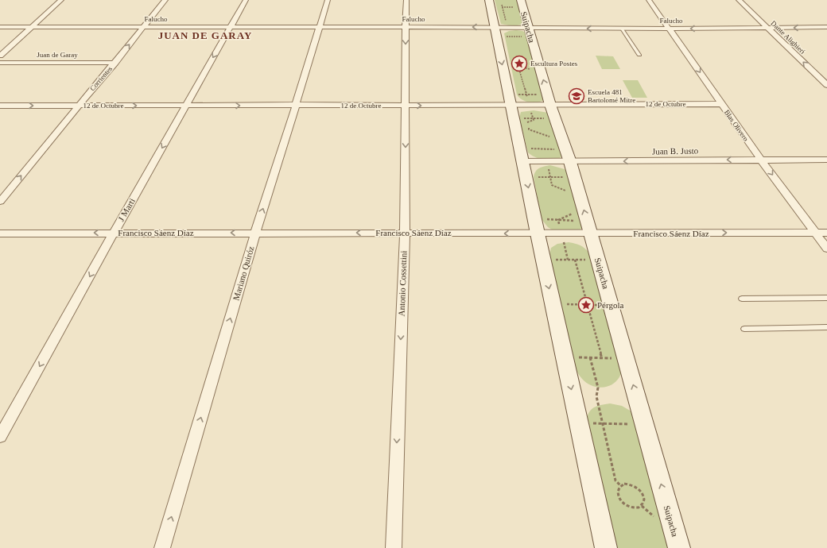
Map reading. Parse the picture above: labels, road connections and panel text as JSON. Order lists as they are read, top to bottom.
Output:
{
  "streets": {
    "street": [
      "Falucho",
      "Suipacha",
      "Dante Alighieri",
      "Juan de Garay",
      "Corrientes",
      "12 de Octubre",
      "Blas Olivero",
      "Juan B. Justo",
      "J Marti",
      "Francisco Sáenz Díaz",
      "Mariano Quiróz",
      "Antonio Cossettini"
    ]
  },
  "crossings": [
    ["Falucho", "Suipacha"],
    ["Falucho", "Dante Alighieri"],
    ["Falucho", "Corrientes"],
    ["Falucho", "Blas Olivero"],
    ["Falucho", "J Marti"],
    ["Falucho", "Mariano Quiróz"],
    ["Falucho", "Antonio Cossettini"],
    ["Suipacha", "12 de Octubre"],
    ["Suipacha", "Juan B. Justo"],
    ["Suipacha", "Francisco Sáenz Díaz"],
    ["Juan de Garay", "Corrientes"],
    ["Corrientes", "12 de Octubre"],
    ["12 de Octubre", "Blas Olivero"],
    ["12 de Octubre", "J Marti"],
    ["12 de Octubre", "Mariano Quiróz"],
    ["12 de Octubre", "Antonio Cossettini"],
    ["Blas Olivero", "Juan B. Justo"],
    ["Blas Olivero", "Francisco Sáenz Díaz"],
    ["J Marti", "Francisco Sáenz Díaz"],
    ["Francisco Sáenz Díaz", "Mariano Quiróz"],
    ["Francisco Sáenz Díaz", "Antonio Cossettini"]
  ],
  "one_way": [
    "Falucho",
    "Dante Alighieri",
    "Corrientes",
    "12 de Octubre",
    "Blas Olivero",
    "Juan B. Justo",
    "J Marti",
    "Mariano Quiróz",
    "Antonio Cossettini"
  ],
  "districts": ["JUAN DE GARAY"],
  "places": {
    "place": ["Escultura Postes", "Pérgola"],
    "school or university": ["Escuela 481 Bartolomé Mitre"]
  }
}
